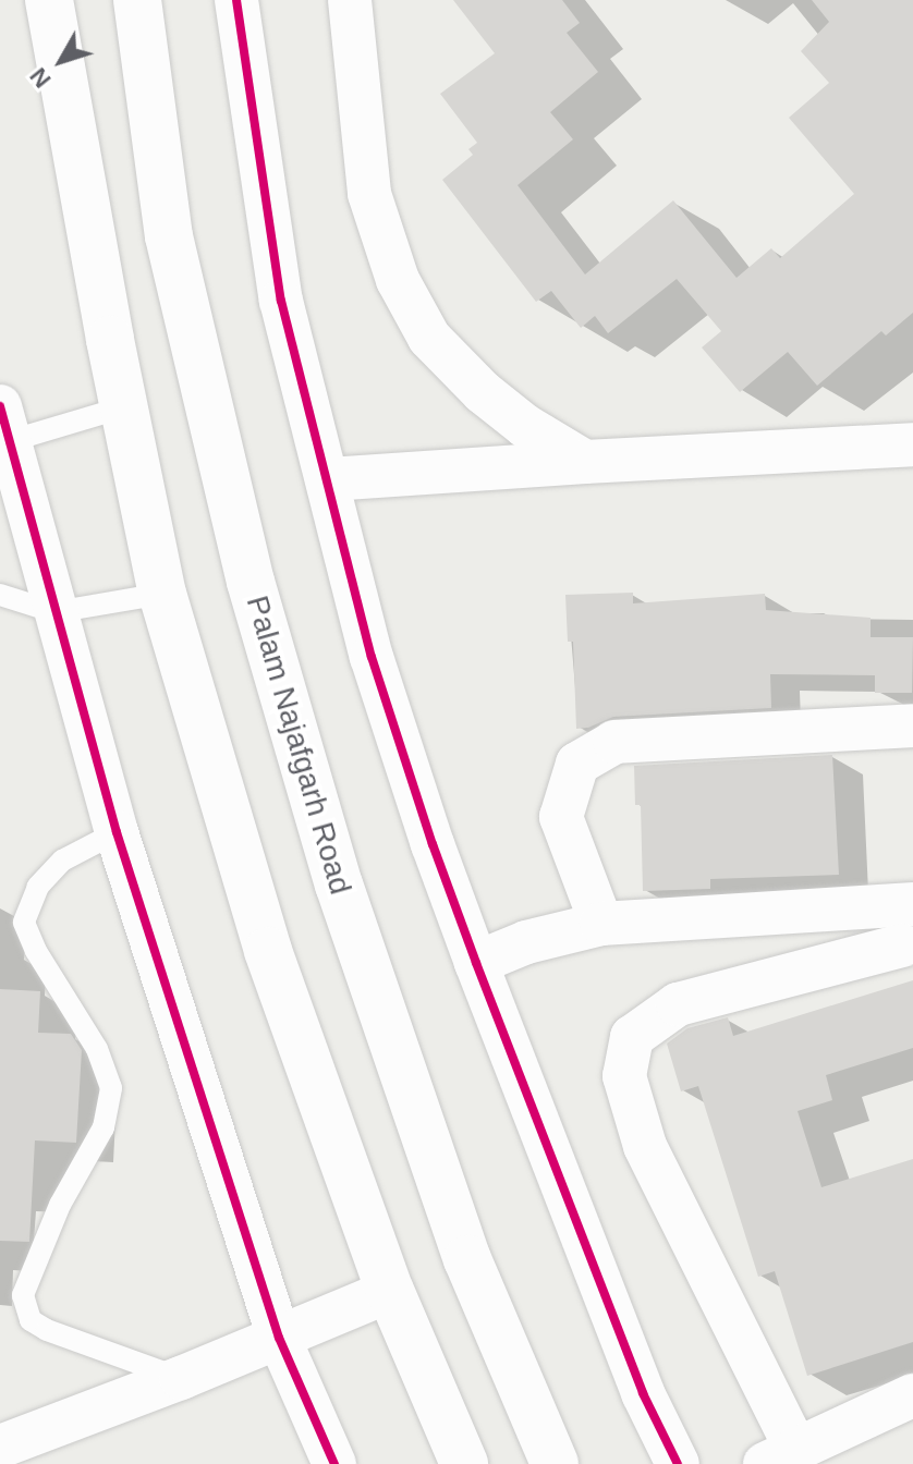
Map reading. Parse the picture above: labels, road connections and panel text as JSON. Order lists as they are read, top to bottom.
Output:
{
  "streets": {
    "main road": ["Palam Najafgarh Road"]
  },
  "north": "bottom left"
}
